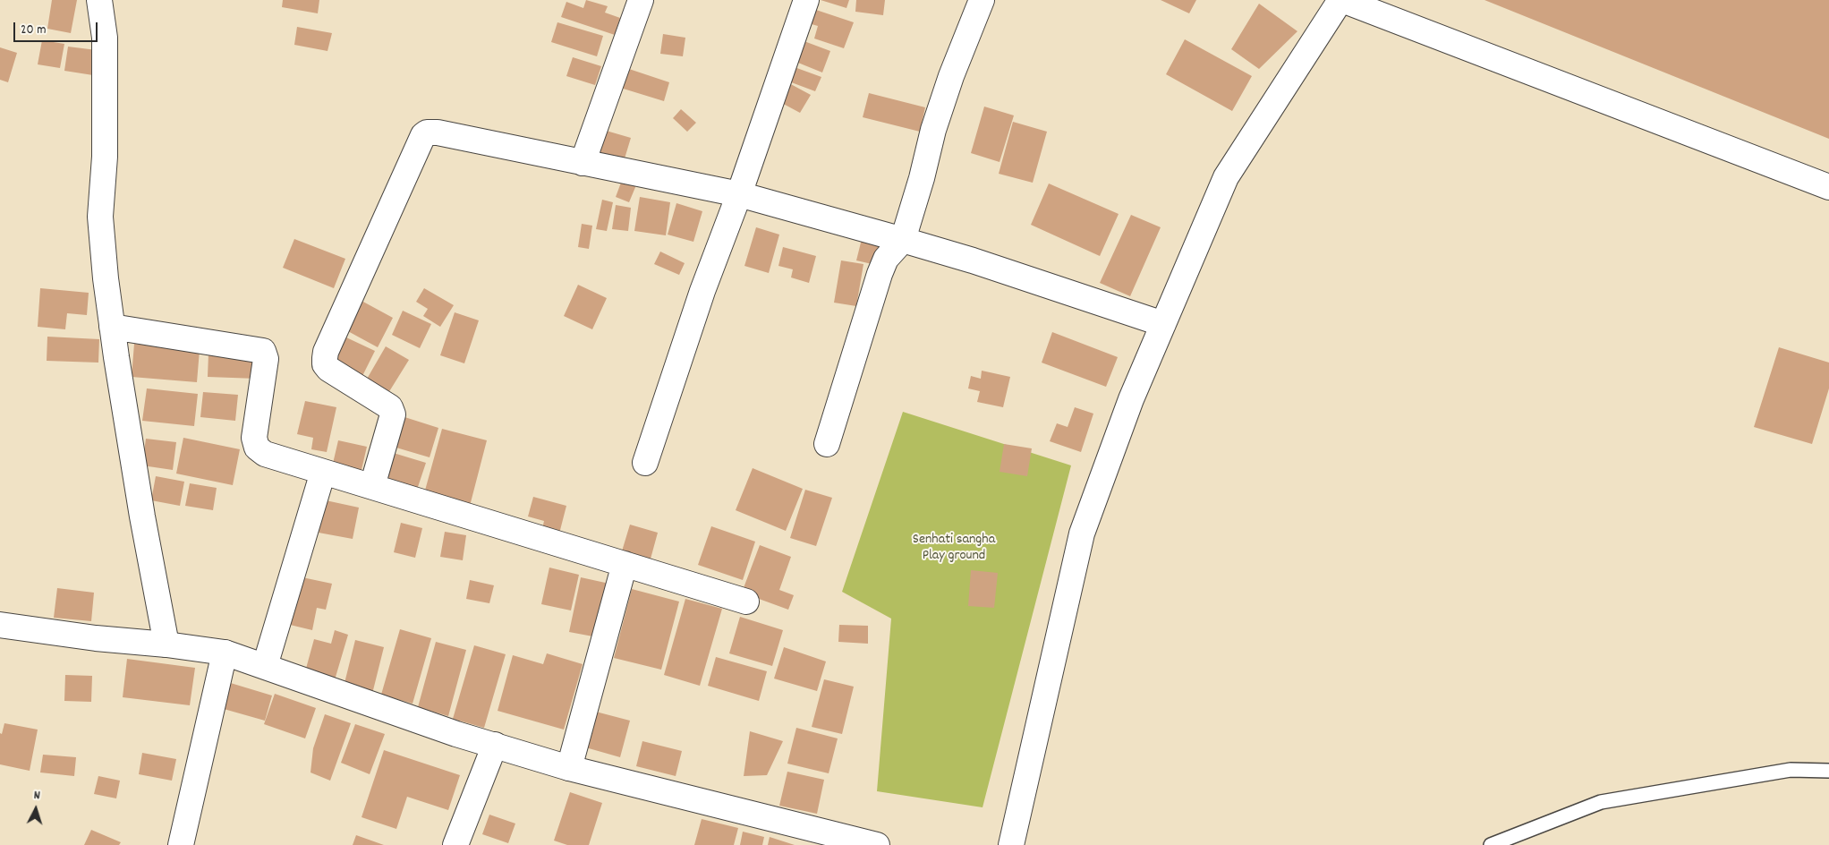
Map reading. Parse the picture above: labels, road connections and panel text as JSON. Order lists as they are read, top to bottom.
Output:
{
  "parks": ["Senhati sangha Play ground"],
  "scale_bar": "20 m",
  "north": "top"
}
